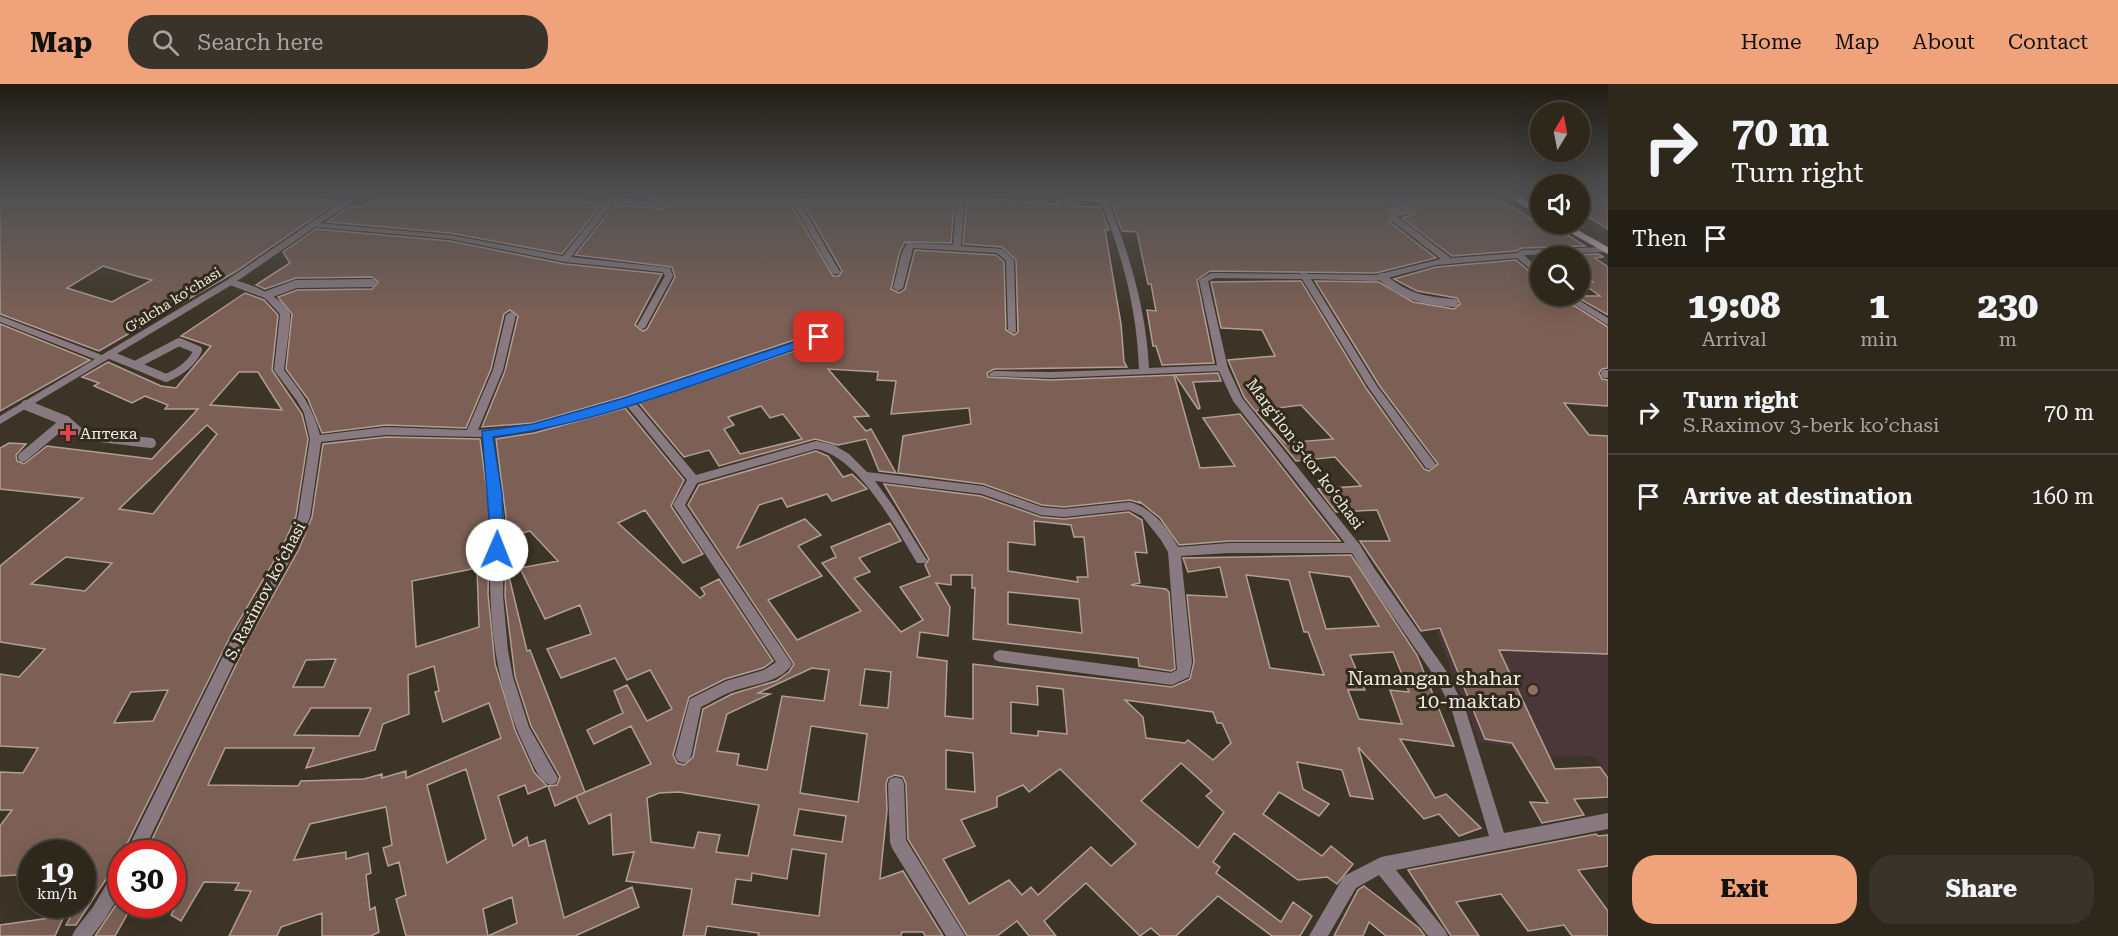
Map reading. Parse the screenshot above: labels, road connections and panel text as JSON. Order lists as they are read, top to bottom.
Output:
{
  "streets": {
    "street": ["Gʻalcha koʻchasi", "Margʻilon 3-tor koʻchasi", "S. Raximov koʻchasi"]
  },
  "places": {
    "health": ["Аптека"],
    "other": ["Namangan shahar 10-maktab"]
  },
  "north": "top",
  "page": {
    "header": "Map",
    "search": "Search here",
    "nav": [
      "Home",
      "Map",
      "About",
      "Contact"
    ],
    "turn": ["70 m", "Turn right"],
    "then": "Then",
    "eta": [
      "19:08",
      "Arrival",
      "1",
      "min",
      "230",
      "m"
    ],
    "list": [
      {
        "name": "Turn right",
        "note": "S.Raximov 3-berk koʼchasi",
        "value": "70 m"
      },
      {
        "name": "Arrive at destination",
        "value": "160 m"
      }
    ],
    "speed": "19 km/h",
    "limit": "30",
    "buttons": ["Exit", "Share"]
  }
}
